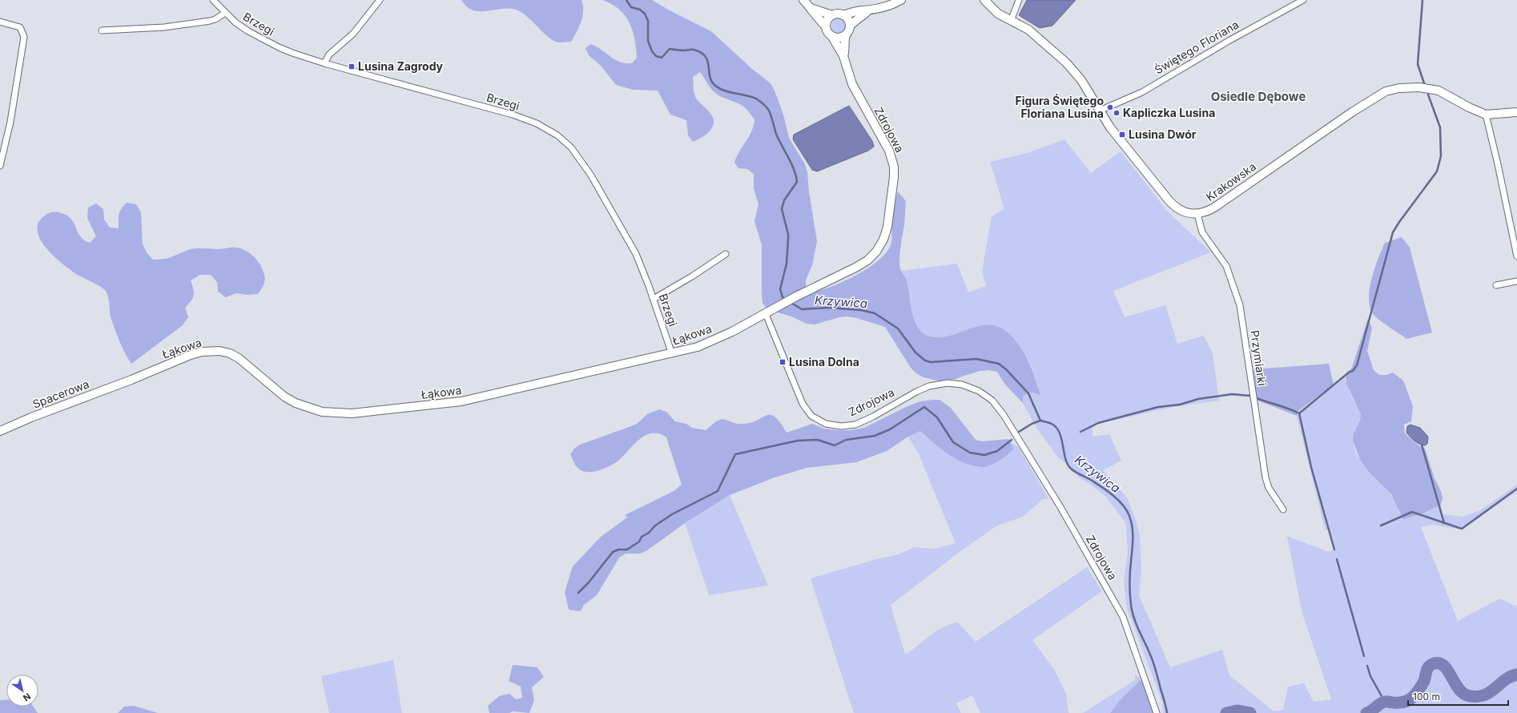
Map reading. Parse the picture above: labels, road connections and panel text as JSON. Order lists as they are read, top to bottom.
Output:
{
  "streets": {
    "street": [
      "Brzegi",
      "Świętego Floriana",
      "Zdrojowa",
      "Krakowska",
      "Łąkowa",
      "Przymiarki",
      "Spacerowa"
    ]
  },
  "crossings": [
    ["Brzegi", "Łąkowa"],
    ["Świętego Floriana", "Krakowska"],
    ["Zdrojowa", "Łąkowa"],
    ["Krakowska", "Przymiarki"],
    ["Łąkowa", "Spacerowa"]
  ],
  "districts": ["Osiedle Dębowe"],
  "water": ["Krzywica"],
  "places": {
    "transit": ["Lusina Zagrody", "Lusina Dwór", "Lusina Dolna"],
    "other": ["Figura Świętego Floriana Lusina", "Kapliczka Lusina"]
  },
  "scale_bar": "100 m",
  "north": "bottom right"
}
